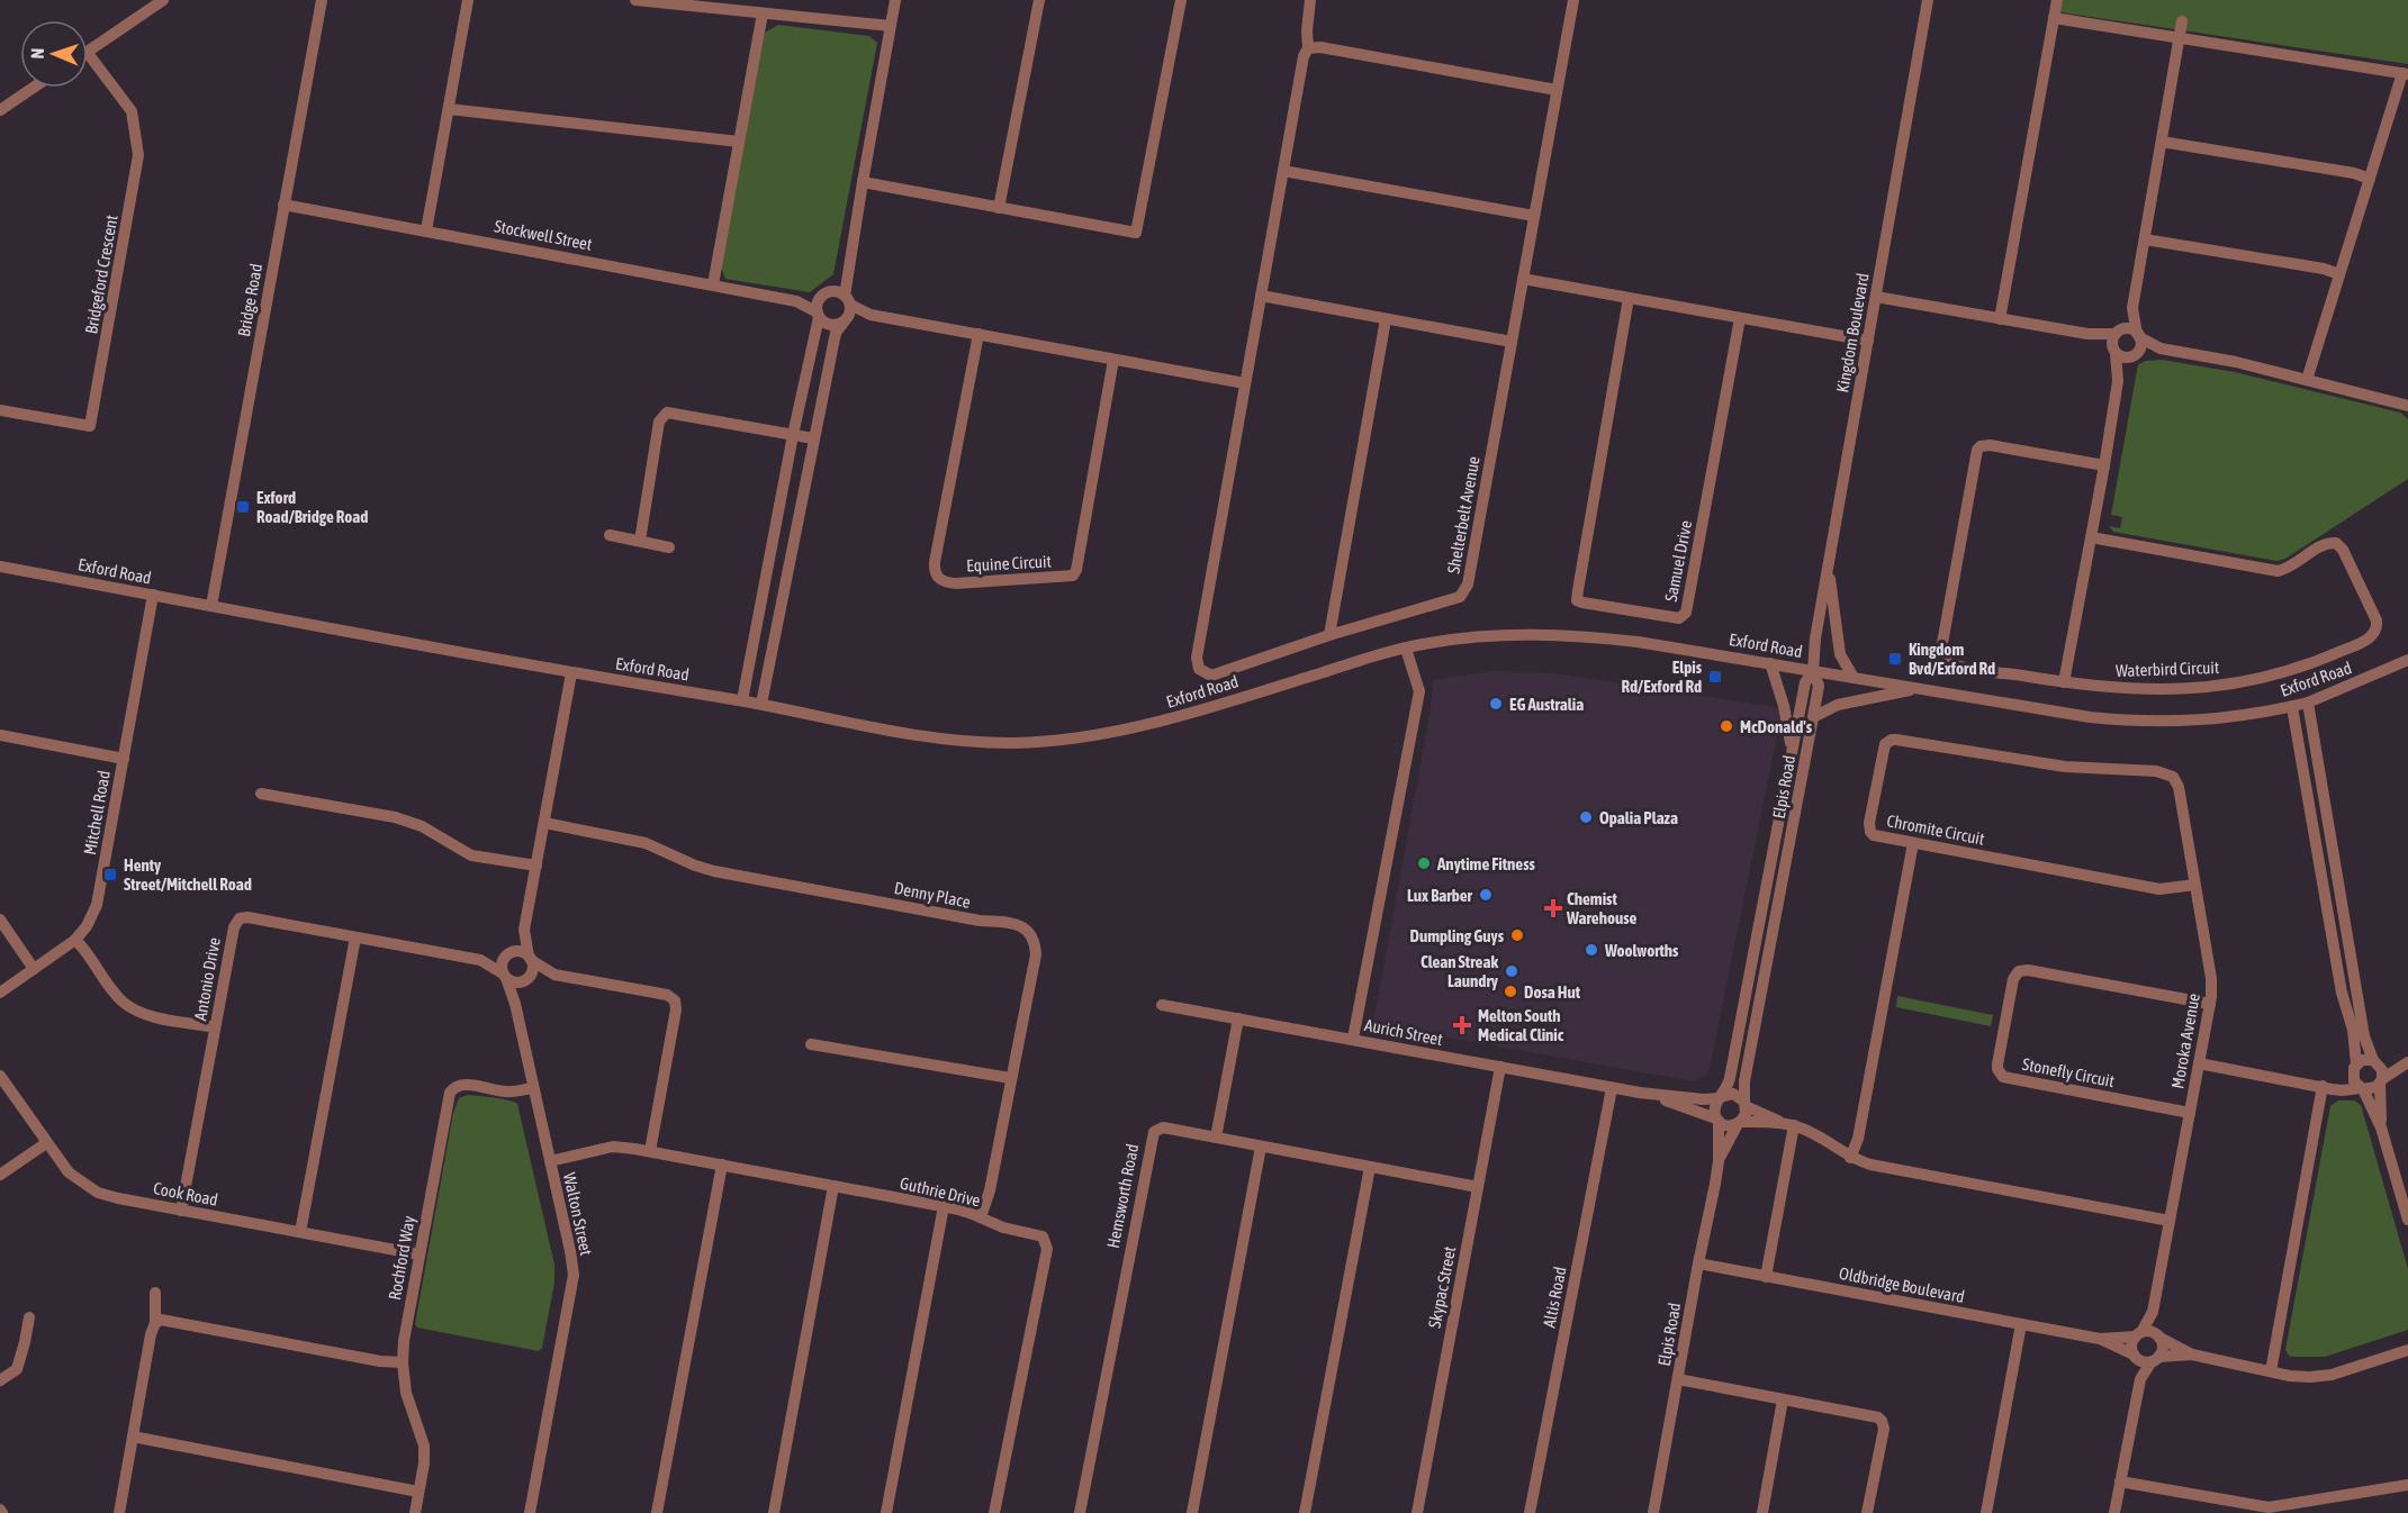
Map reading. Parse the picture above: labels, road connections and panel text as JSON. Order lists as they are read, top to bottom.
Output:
{
  "streets": {
    "street": [
      "Stockwell Street",
      "Bridgeford Crescent",
      "Bridge Road",
      "Kingdom Boulevard",
      "Shelterbelt Avenue",
      "Samuel Drive",
      "Equine Circuit",
      "Exford Road",
      "Waterbird Circuit",
      "Elpis Road",
      "Mitchell Road",
      "Chromite Circuit",
      "Denny Place",
      "Antonio Drive",
      "Aurich Street",
      "Moroka Avenue",
      "Stonefly Circuit",
      "Guthrie Drive",
      "Cook Road",
      "Hemsworth Road",
      "Walton Street",
      "Rochford Way",
      "Oldbridge Boulevard",
      "Skypac Street",
      "Altis Road"
    ]
  },
  "crossings": [
    ["Stockwell Street", "Bridge Road"],
    ["Bridge Road", "Exford Road"],
    ["Kingdom Boulevard", "Exford Road"],
    ["Kingdom Boulevard", "Elpis Road"],
    ["Exford Road", "Elpis Road"],
    ["Exford Road", "Mitchell Road"],
    ["Elpis Road", "Aurich Street"],
    ["Elpis Road", "Oldbridge Boulevard"],
    ["Chromite Circuit", "Moroka Avenue"],
    ["Denny Place", "Guthrie Drive"],
    ["Antonio Drive", "Cook Road"],
    ["Antonio Drive", "Walton Street"],
    ["Aurich Street", "Skypac Street"],
    ["Aurich Street", "Altis Road"],
    ["Moroka Avenue", "Stonefly Circuit"],
    ["Moroka Avenue", "Oldbridge Boulevard"],
    ["Guthrie Drive", "Walton Street"],
    ["Cook Road", "Rochford Way"],
    ["Hemsworth Road", "Skypac Street"],
    ["Walton Street", "Rochford Way"]
  ],
  "places": {
    "transit": [
      "Exford Road/Bridge Road",
      "Kingdom Bvd/Exford Rd",
      "Elpis Rd/Exford Rd",
      "Henty Street/Mitchell Road"
    ],
    "other": [
      "EG Australia",
      "McDonald's",
      "Opalia Plaza",
      "Anytime Fitness",
      "Lux Barber",
      "Dumpling Guys",
      "Woolworths",
      "Clean Streak Laundry",
      "Dosa Hut"
    ],
    "health": ["Chemist Warehouse", "Melton South Medical Clinic"]
  },
  "north": "left"
}
